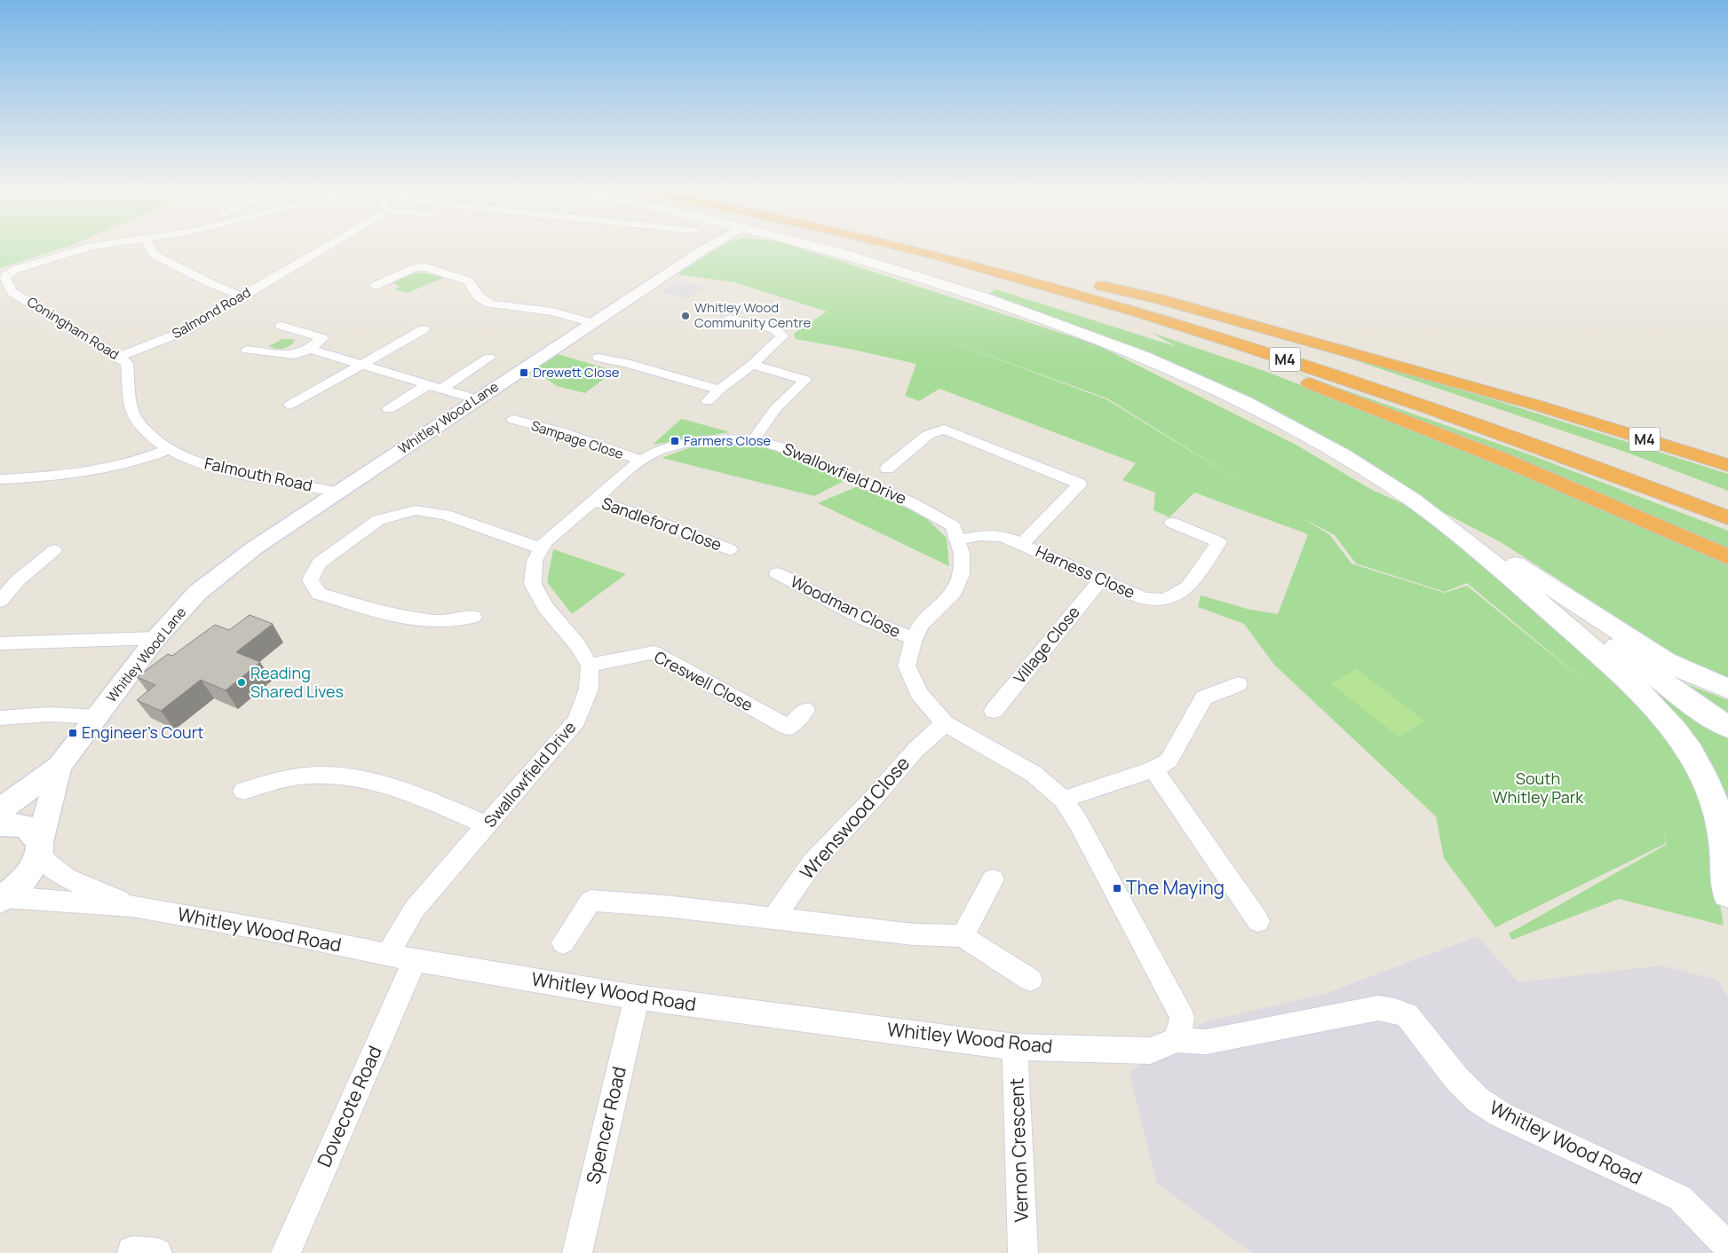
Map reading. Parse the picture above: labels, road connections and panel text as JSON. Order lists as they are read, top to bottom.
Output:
{
  "streets": {
    "highway": ["M4"],
    "street": [
      "Salmond Road",
      "Coningham Road",
      "Whitley Wood Lane",
      "Sampage Close",
      "Swallowfield Drive",
      "Falmouth Road",
      "Sandleford Close",
      "Harness Close",
      "Woodman Close",
      "Village Close",
      "Creswell Close",
      "Wrenswood Close",
      "Whitley Wood Road",
      "Dovecote Road",
      "Spencer Road",
      "Vernon Crescent"
    ]
  },
  "crossings": [
    ["Salmond Road", "Coningham Road"],
    ["Coningham Road", "Falmouth Road"],
    ["Whitley Wood Lane", "Falmouth Road"],
    ["Whitley Wood Lane", "Whitley Wood Road"],
    ["Sampage Close", "Swallowfield Drive"],
    ["Swallowfield Drive", "Sandleford Close"],
    ["Swallowfield Drive", "Harness Close"],
    ["Swallowfield Drive", "Woodman Close"],
    ["Swallowfield Drive", "Creswell Close"],
    ["Swallowfield Drive", "Wrenswood Close"],
    ["Swallowfield Drive", "Whitley Wood Road"],
    ["Harness Close", "Village Close"],
    ["Whitley Wood Road", "Dovecote Road"],
    ["Whitley Wood Road", "Spencer Road"],
    ["Whitley Wood Road", "Vernon Crescent"]
  ],
  "parks": ["South Whitley Park"],
  "places": {
    "other": ["Whitley Wood Community Centre", "Reading Shared Lives"],
    "transit": [
      "Drewett Close",
      "Farmers Close",
      "Engineer's Court",
      "The Maying"
    ]
  }
}
